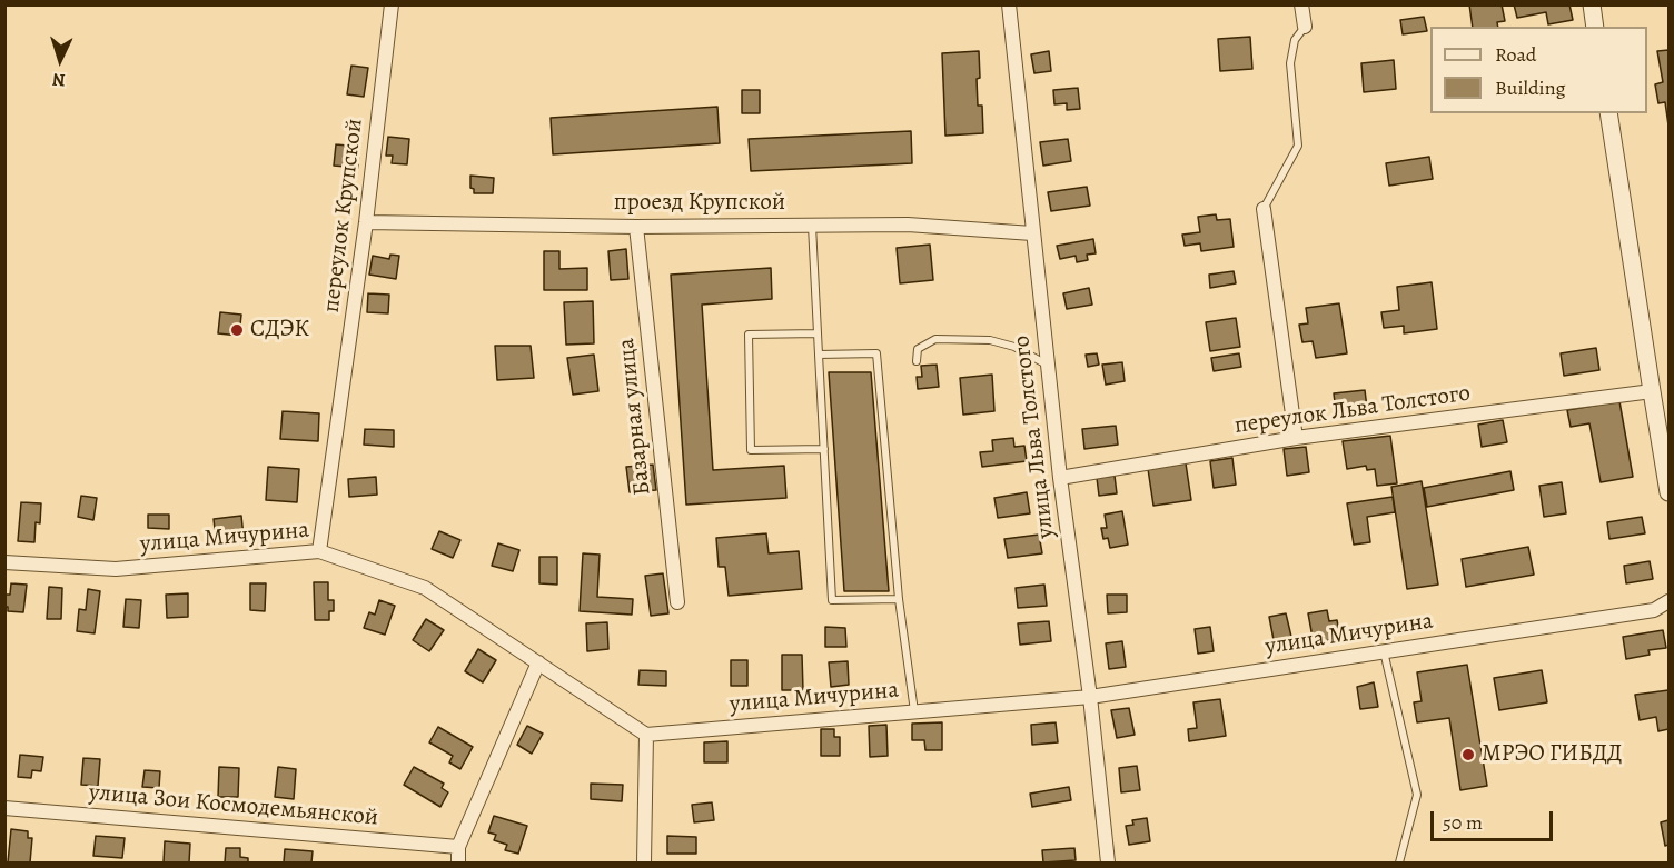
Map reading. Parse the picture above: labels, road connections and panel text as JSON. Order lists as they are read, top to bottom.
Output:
{
  "streets": {
    "street": [
      "проезд Крупской",
      "переулок Крупской",
      "переулок Льва Толстого",
      "Базарная улица",
      "улица Льва Толстого",
      "улица Мичурина",
      "улица Зои Космодемьянской"
    ]
  },
  "crossings": [
    ["проезд Крупской", "переулок Крупской"],
    ["проезд Крупской", "Базарная улица"],
    ["проезд Крупской", "улица Льва Толстого"],
    ["переулок Крупской", "улица Мичурина"],
    ["переулок Льва Толстого", "улица Льва Толстого"],
    ["улица Льва Толстого", "улица Мичурина"]
  ],
  "places": ["СДЭК", "МРЭО ГИБДД"],
  "legend": ["Road", "Building"],
  "scale_bar": "50 m",
  "north": "bottom"
}
